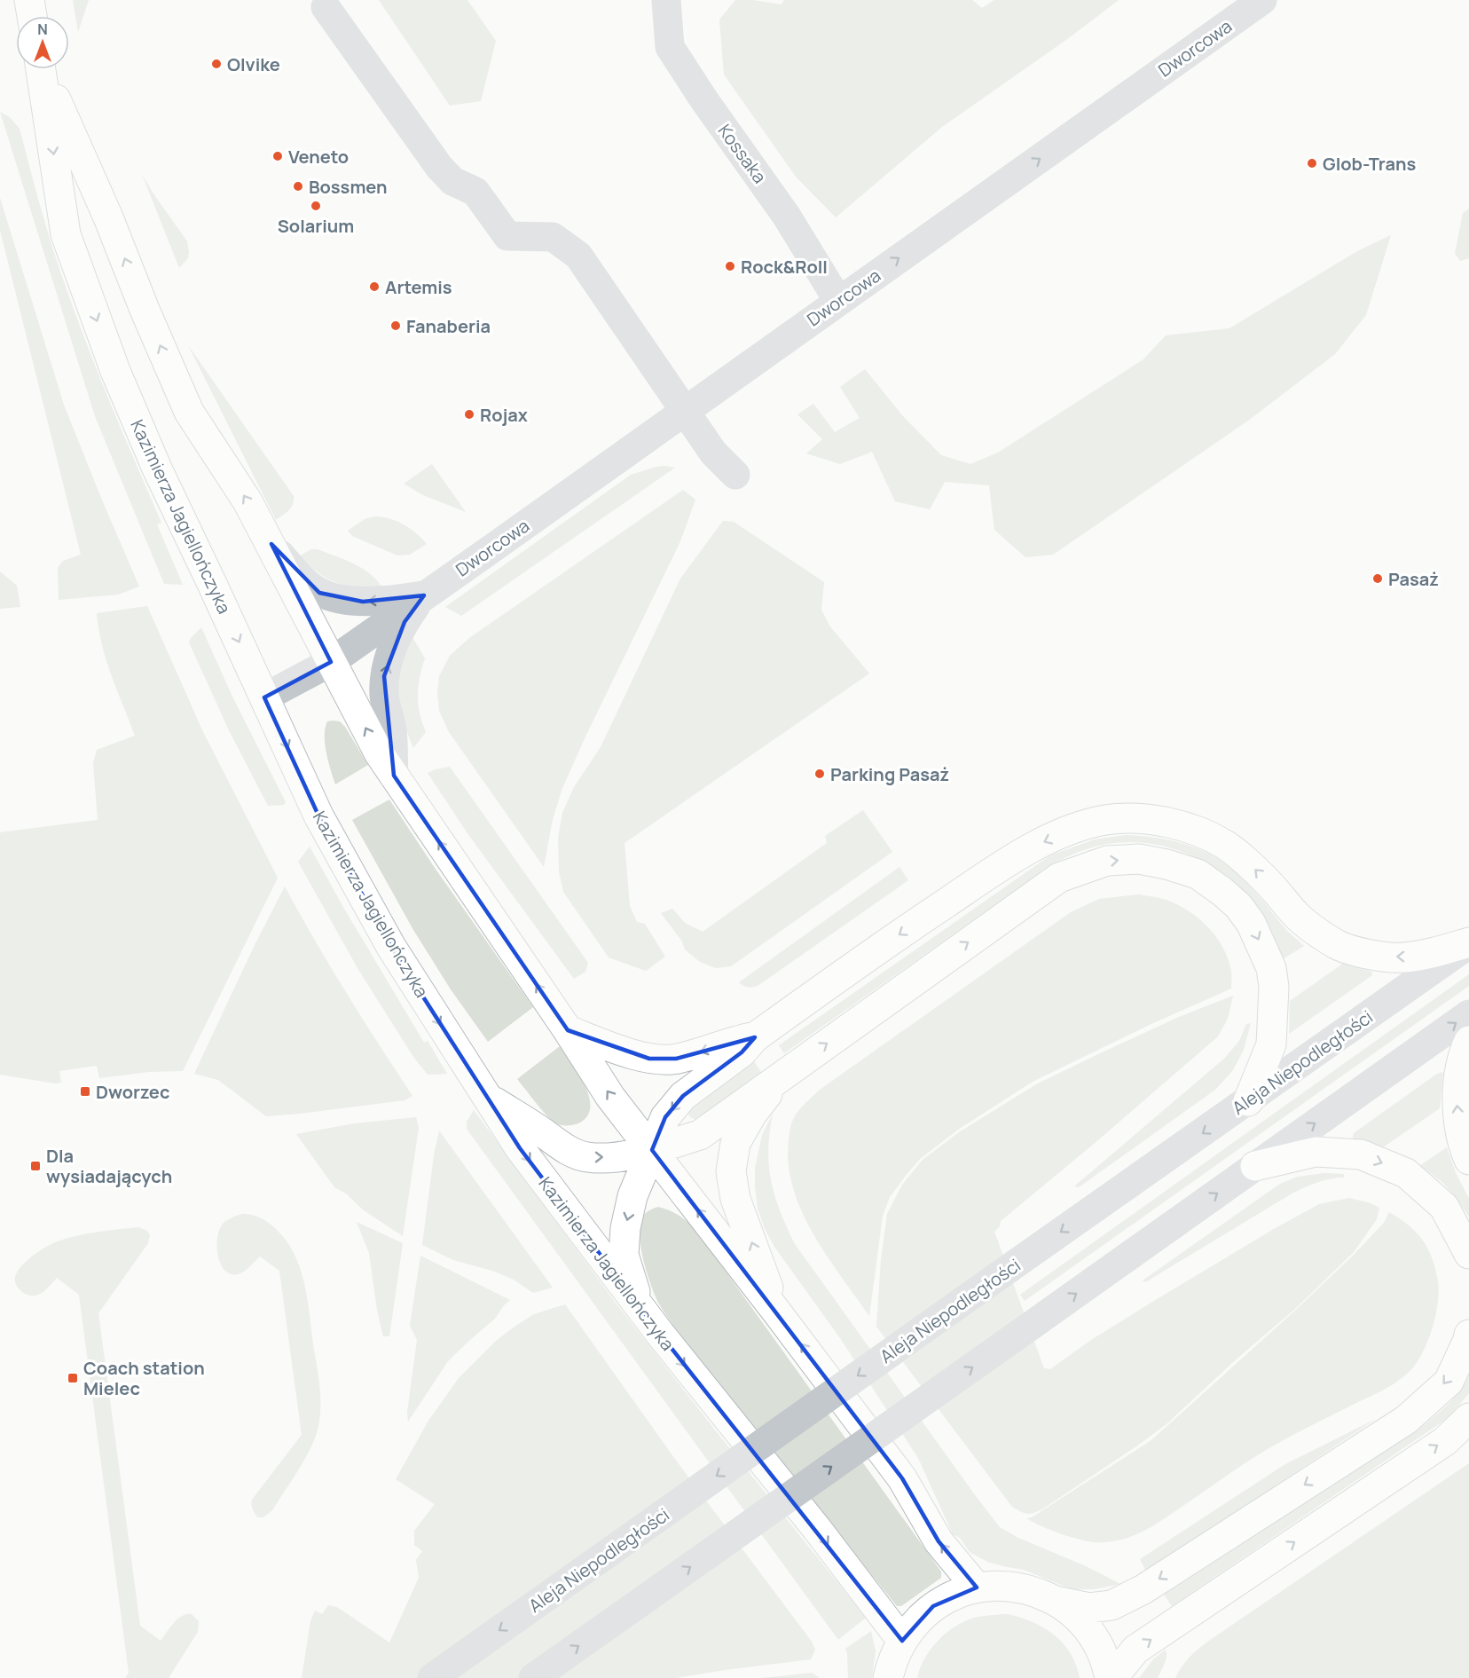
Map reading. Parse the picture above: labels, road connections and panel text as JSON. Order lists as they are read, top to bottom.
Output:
{
  "streets": {
    "main road": ["Kazimierza Jagiellończyka"],
    "street": ["Dworcowa", "Kossaka", "Aleja Niepodległości"]
  },
  "crossings": [
    ["Dworcowa", "Kossaka"],
    ["Dworcowa", "Kazimierza Jagiellończyka"]
  ],
  "places": {
    "other": [
      "Olvike",
      "Veneto",
      "Glob-Trans",
      "Bossmen",
      "Solarium",
      "Rock&Roll",
      "Artemis",
      "Fanaberia",
      "Rojax",
      "Pasaż",
      "Parking Pasaż"
    ],
    "transit": ["Dworzec", "Dla wysiadających", "Coach station Mielec"]
  },
  "north": "top"
}
